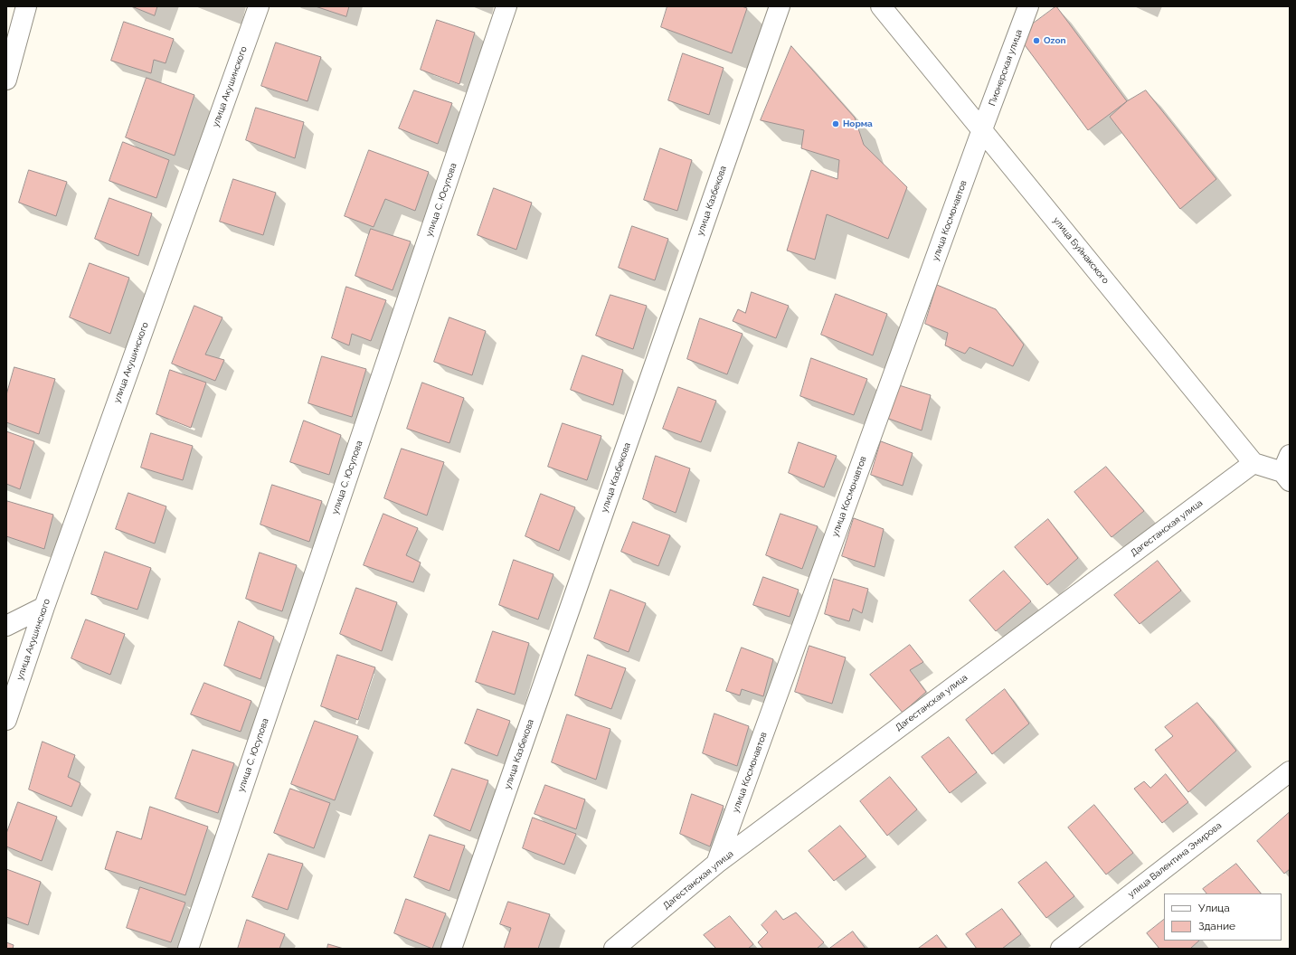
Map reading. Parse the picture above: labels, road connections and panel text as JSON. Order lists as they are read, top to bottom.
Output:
{
  "streets": {
    "street": [
      "Пионерская улица",
      "улица Акушинского",
      "улица С. Юсупова",
      "улица Казбекова",
      "улица Космонавтов",
      "улица Буйнакского",
      "Дагестанская улица",
      "улица Валентина Эмирова"
    ]
  },
  "crossings": [
    ["Пионерская улица", "улица Космонавтов"],
    ["Пионерская улица", "улица Буйнакского"],
    ["улица Космонавтов", "улица Буйнакского"],
    ["улица Космонавтов", "Дагестанская улица"],
    ["улица Буйнакского", "Дагестанская улица"]
  ],
  "places": ["Ozon", "Норма"],
  "legend": ["Улица", "Здание"]
}
